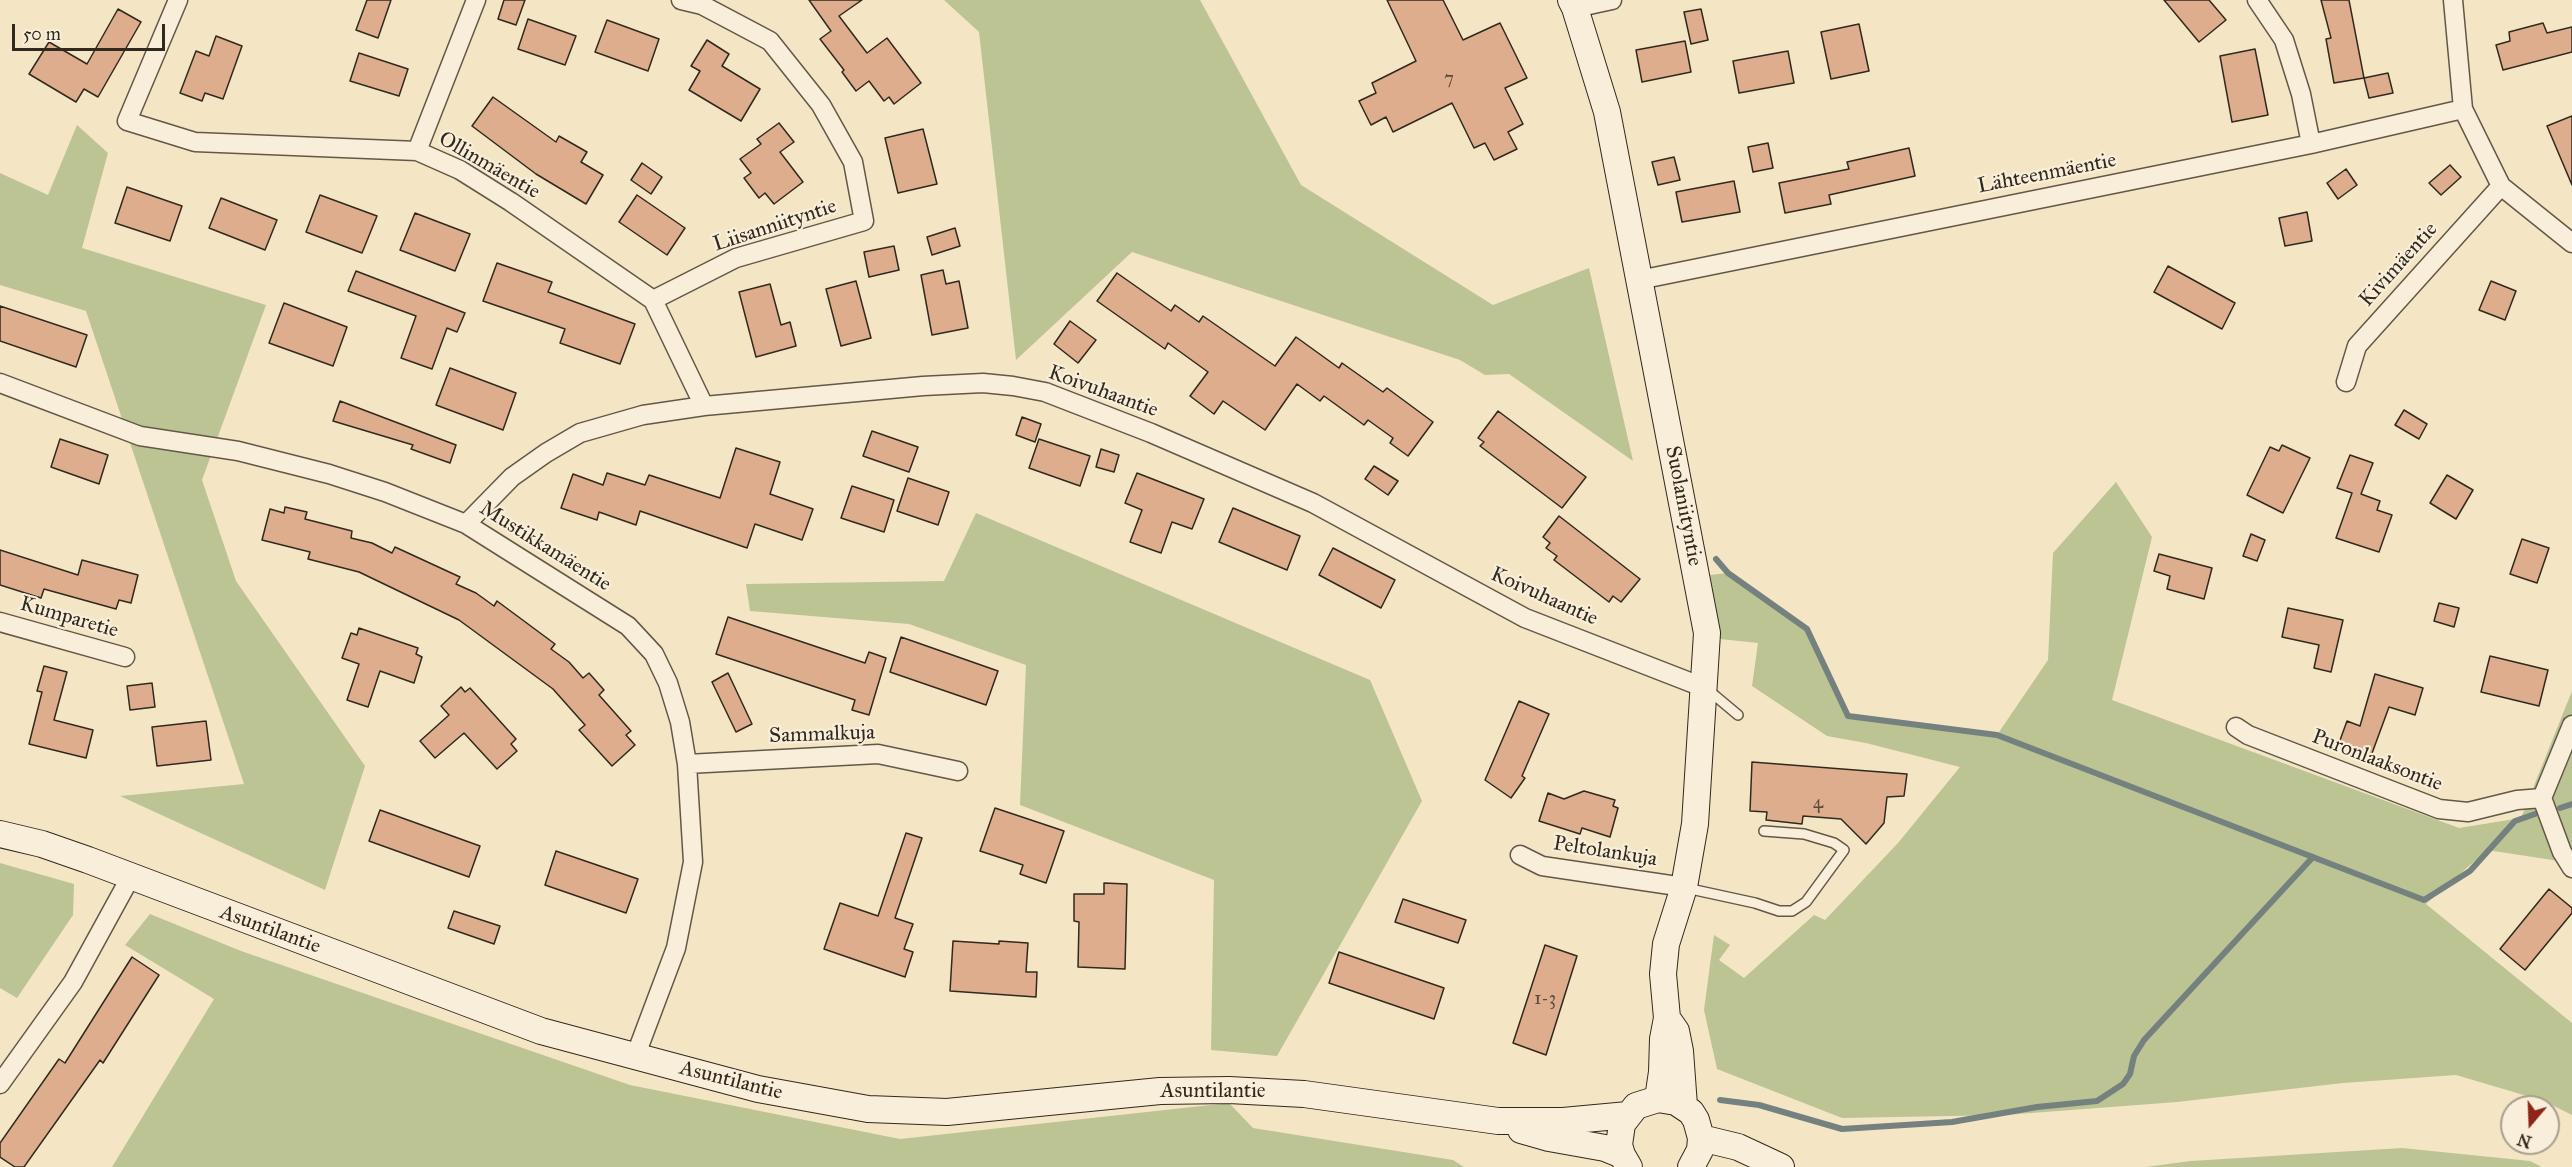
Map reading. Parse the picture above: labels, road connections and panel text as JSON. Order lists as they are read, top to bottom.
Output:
{
  "streets": {
    "street": [
      "Ollinmäentie",
      "Lähteenmäentie",
      "Liisanniityntie",
      "Kivimäentie",
      "Koivuhaantie",
      "Suolaniityntie",
      "Mustikkamäentie",
      "Kumparetie",
      "Sammalkuja",
      "Puronlaaksontie",
      "Peltolankuja",
      "Asuntilantie"
    ]
  },
  "crossings": [
    ["Ollinmäentie", "Liisanniityntie"],
    ["Ollinmäentie", "Koivuhaantie"],
    ["Lähteenmäentie", "Suolaniityntie"],
    ["Koivuhaantie", "Suolaniityntie"],
    ["Koivuhaantie", "Mustikkamäentie"],
    ["Suolaniityntie", "Peltolankuja"],
    ["Mustikkamäentie", "Sammalkuja"],
    ["Mustikkamäentie", "Asuntilantie"]
  ],
  "house_numbers": ["7", "4", "1-3"],
  "scale_bar": "50 m",
  "north": "bottom"
}
